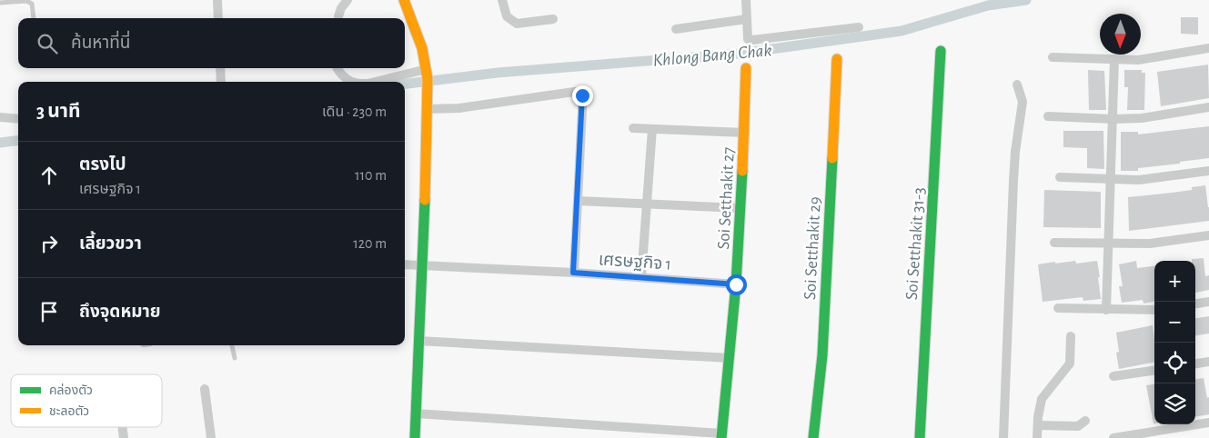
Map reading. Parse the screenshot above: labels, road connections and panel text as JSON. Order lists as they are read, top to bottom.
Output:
{
  "streets": {
    "street": [
      "Soi Setthakit 27",
      "Soi Setthakit 31-3",
      "Soi Setthakit 29",
      "เศรษฐกิจ 1"
    ]
  },
  "crossings": [
    ["Soi Setthakit 27", "เศรษฐกิจ 1"]
  ],
  "water": ["Khlong Bang Chak"],
  "legend": ["คล่องตัว", "ชะลอตัว"],
  "north": "bottom",
  "page": {
    "search": "ค้นหาที่นี่",
    "heading": ["3 นาที", "เดิน · 230 m"],
    "list": [
      ["ตรงไป", "เศรษฐกิจ 1", "110 m"],
      ["เลี้ยวขวา", "120 m"],
      "ถึงจุดหมาย"
    ],
    "map_buttons": ["+", "−"]
  }
}
